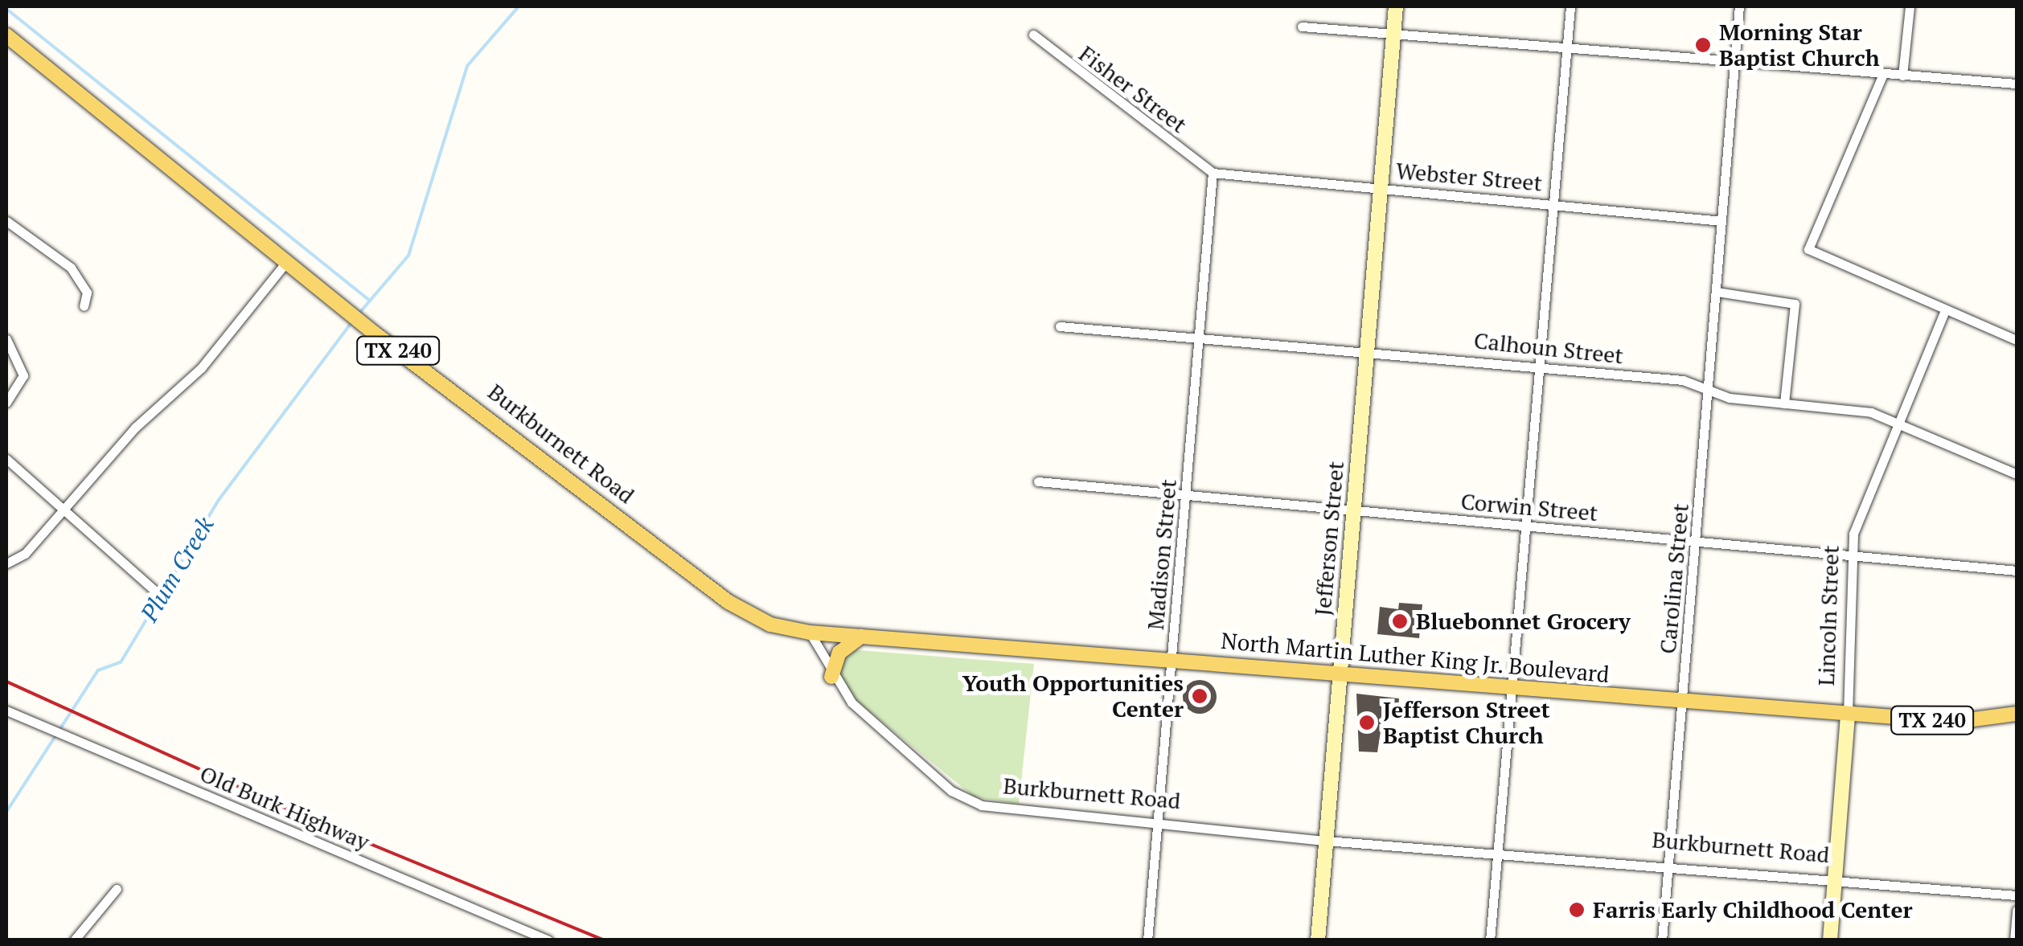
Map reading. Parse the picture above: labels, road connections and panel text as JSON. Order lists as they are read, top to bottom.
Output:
{
  "streets": {
    "main road": ["TX 240", "Burkburnett Road", "North Martin Luther King Jr. Boulevard"],
    "street": [
      "Fisher Street",
      "Webster Street",
      "Calhoun Street",
      "Corwin Street",
      "Jefferson Street",
      "Madison Street",
      "Carolina Street",
      "Lincoln Street",
      "Old Burk Highway"
    ]
  },
  "crossings": [
    ["Fisher Street", "Webster Street"],
    ["Fisher Street", "Madison Street"],
    ["Webster Street", "Jefferson Street"],
    ["Webster Street", "Madison Street"],
    ["Webster Street", "Carolina Street"],
    ["Calhoun Street", "Jefferson Street"],
    ["Calhoun Street", "Madison Street"],
    ["Calhoun Street", "Carolina Street"],
    ["Calhoun Street", "Lincoln Street"],
    ["Burkburnett Road", "Jefferson Street"],
    ["Burkburnett Road", "Madison Street"],
    ["Burkburnett Road", "Carolina Street"],
    ["Burkburnett Road", "Lincoln Street"],
    ["Burkburnett Road", "North Martin Luther King Jr. Boulevard"],
    ["Corwin Street", "Jefferson Street"],
    ["Corwin Street", "Madison Street"],
    ["Corwin Street", "Carolina Street"],
    ["Corwin Street", "Lincoln Street"],
    ["Jefferson Street", "North Martin Luther King Jr. Boulevard"],
    ["Madison Street", "North Martin Luther King Jr. Boulevard"],
    ["Carolina Street", "North Martin Luther King Jr. Boulevard"],
    ["Lincoln Street", "North Martin Luther King Jr. Boulevard"]
  ],
  "water": ["Plum Creek"],
  "places": [
    "Morning Star Baptist Church",
    "Bluebonnet Grocery",
    "Youth Opportunities Center",
    "Jefferson Street Baptist Church",
    "Farris Early Childhood Center"
  ]
}
